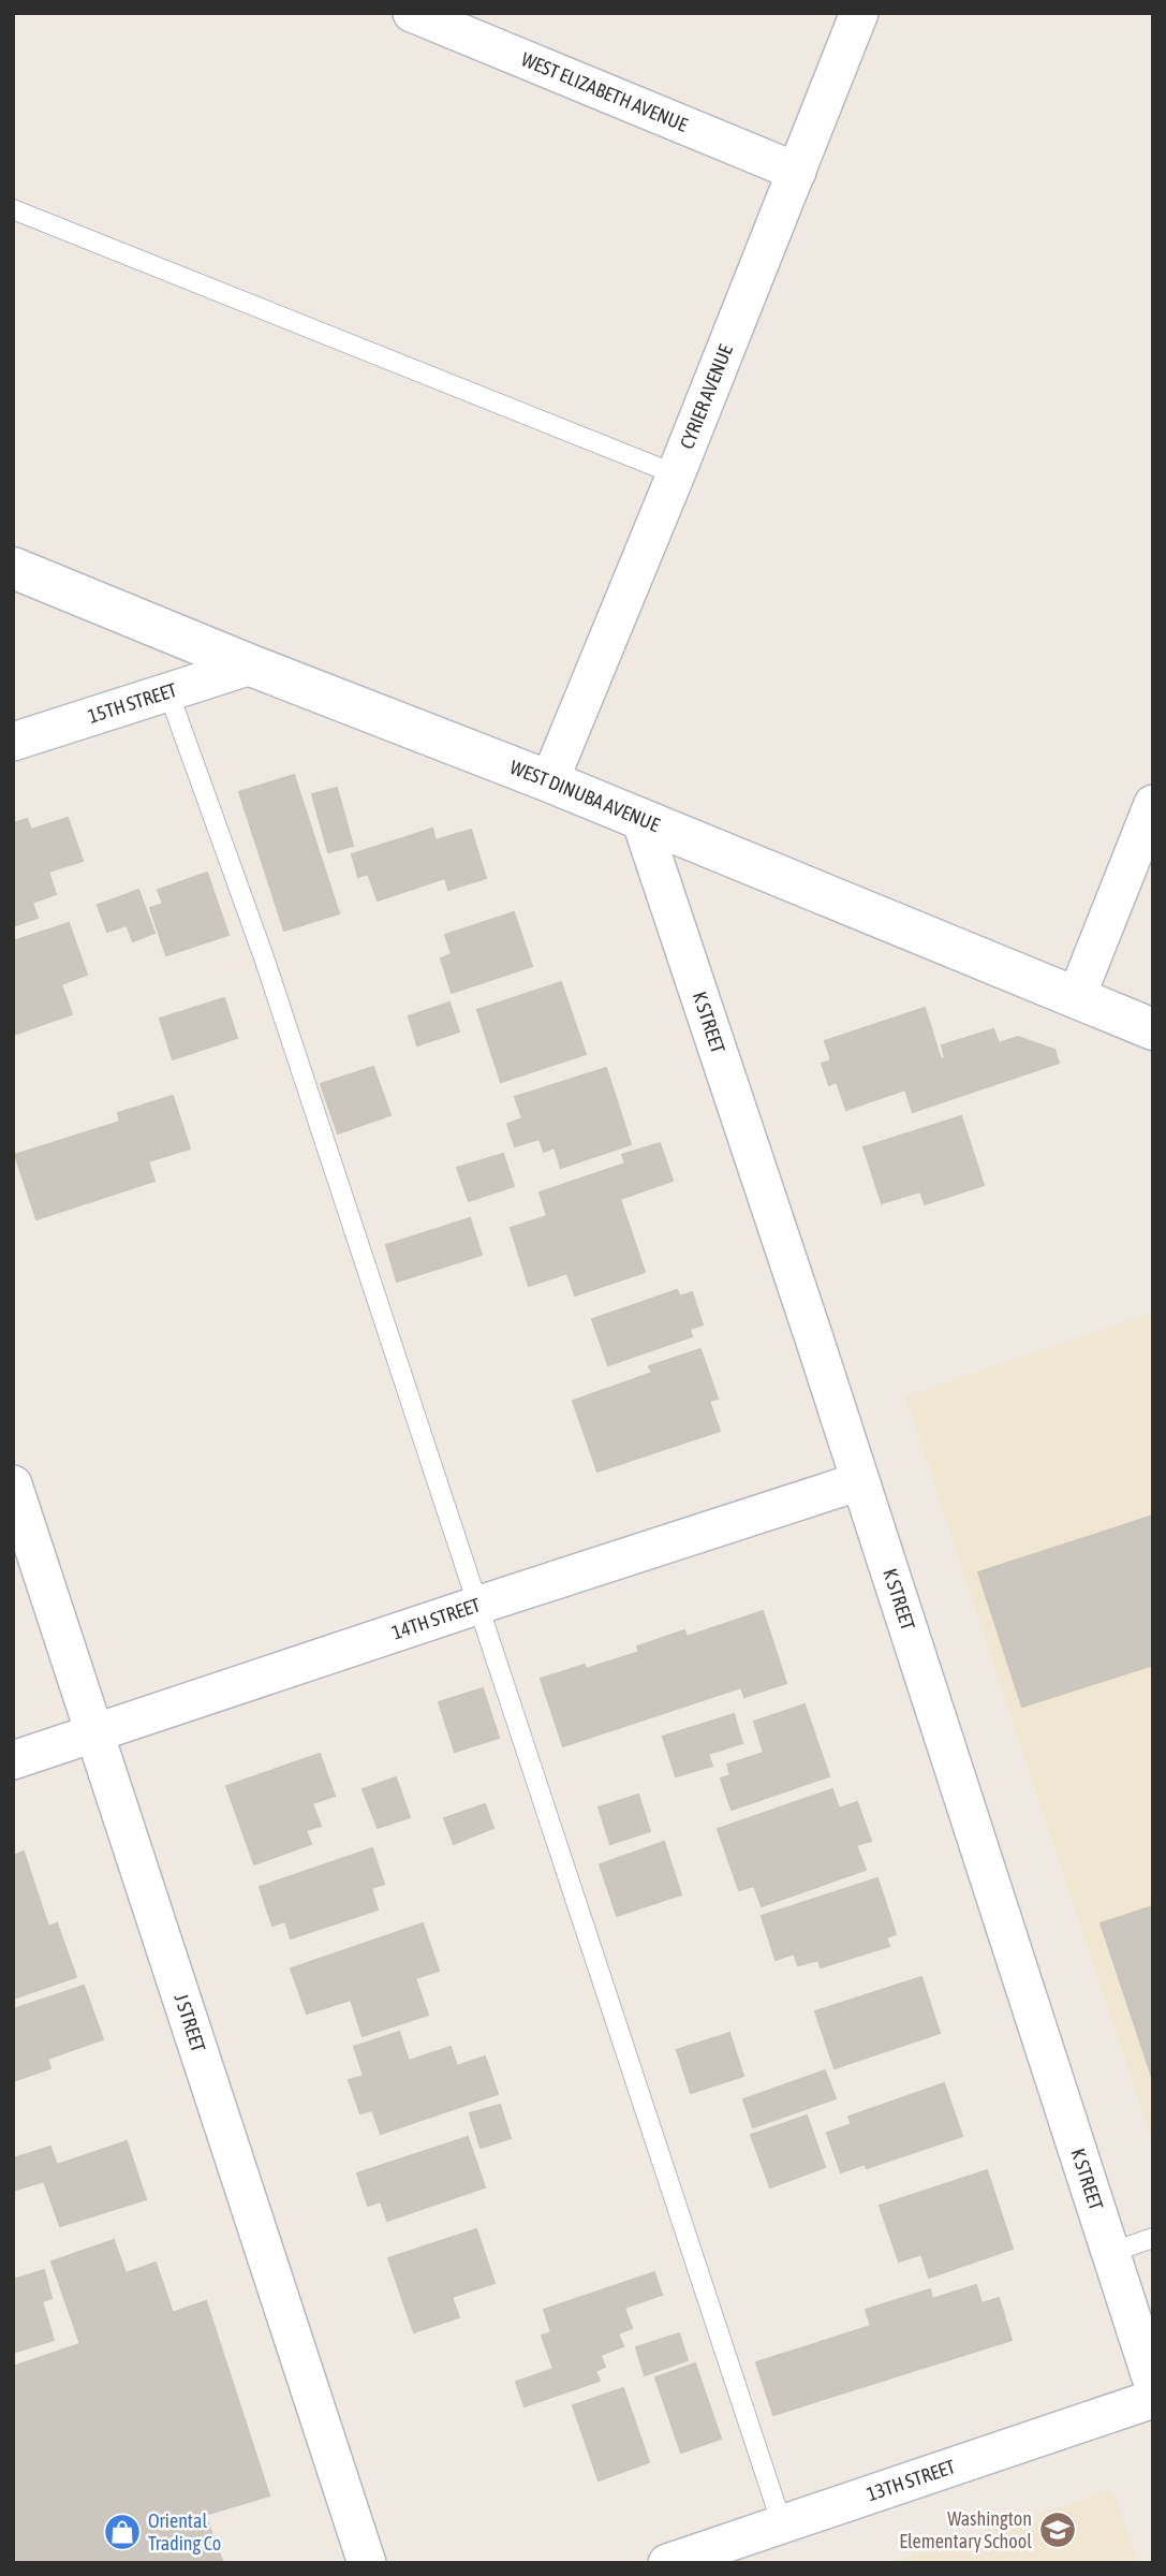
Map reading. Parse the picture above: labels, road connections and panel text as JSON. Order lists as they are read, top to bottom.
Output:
{
  "streets": {
    "street": [
      "WEST ELIZABETH AVENUE",
      "CYRIER AVENUE",
      "15TH STREET",
      "WEST DINUBA AVENUE",
      "K STREET",
      "14TH STREET",
      "J STREET",
      "13TH STREET"
    ]
  },
  "crossings": [
    ["WEST ELIZABETH AVENUE", "CYRIER AVENUE"],
    ["CYRIER AVENUE", "WEST DINUBA AVENUE"],
    ["15TH STREET", "WEST DINUBA AVENUE"],
    ["WEST DINUBA AVENUE", "K STREET"],
    ["K STREET", "14TH STREET"],
    ["14TH STREET", "J STREET"]
  ],
  "places": {
    "school or university": ["Washington Elementary School"],
    "shop": ["Oriental Trading Co"]
  }
}
